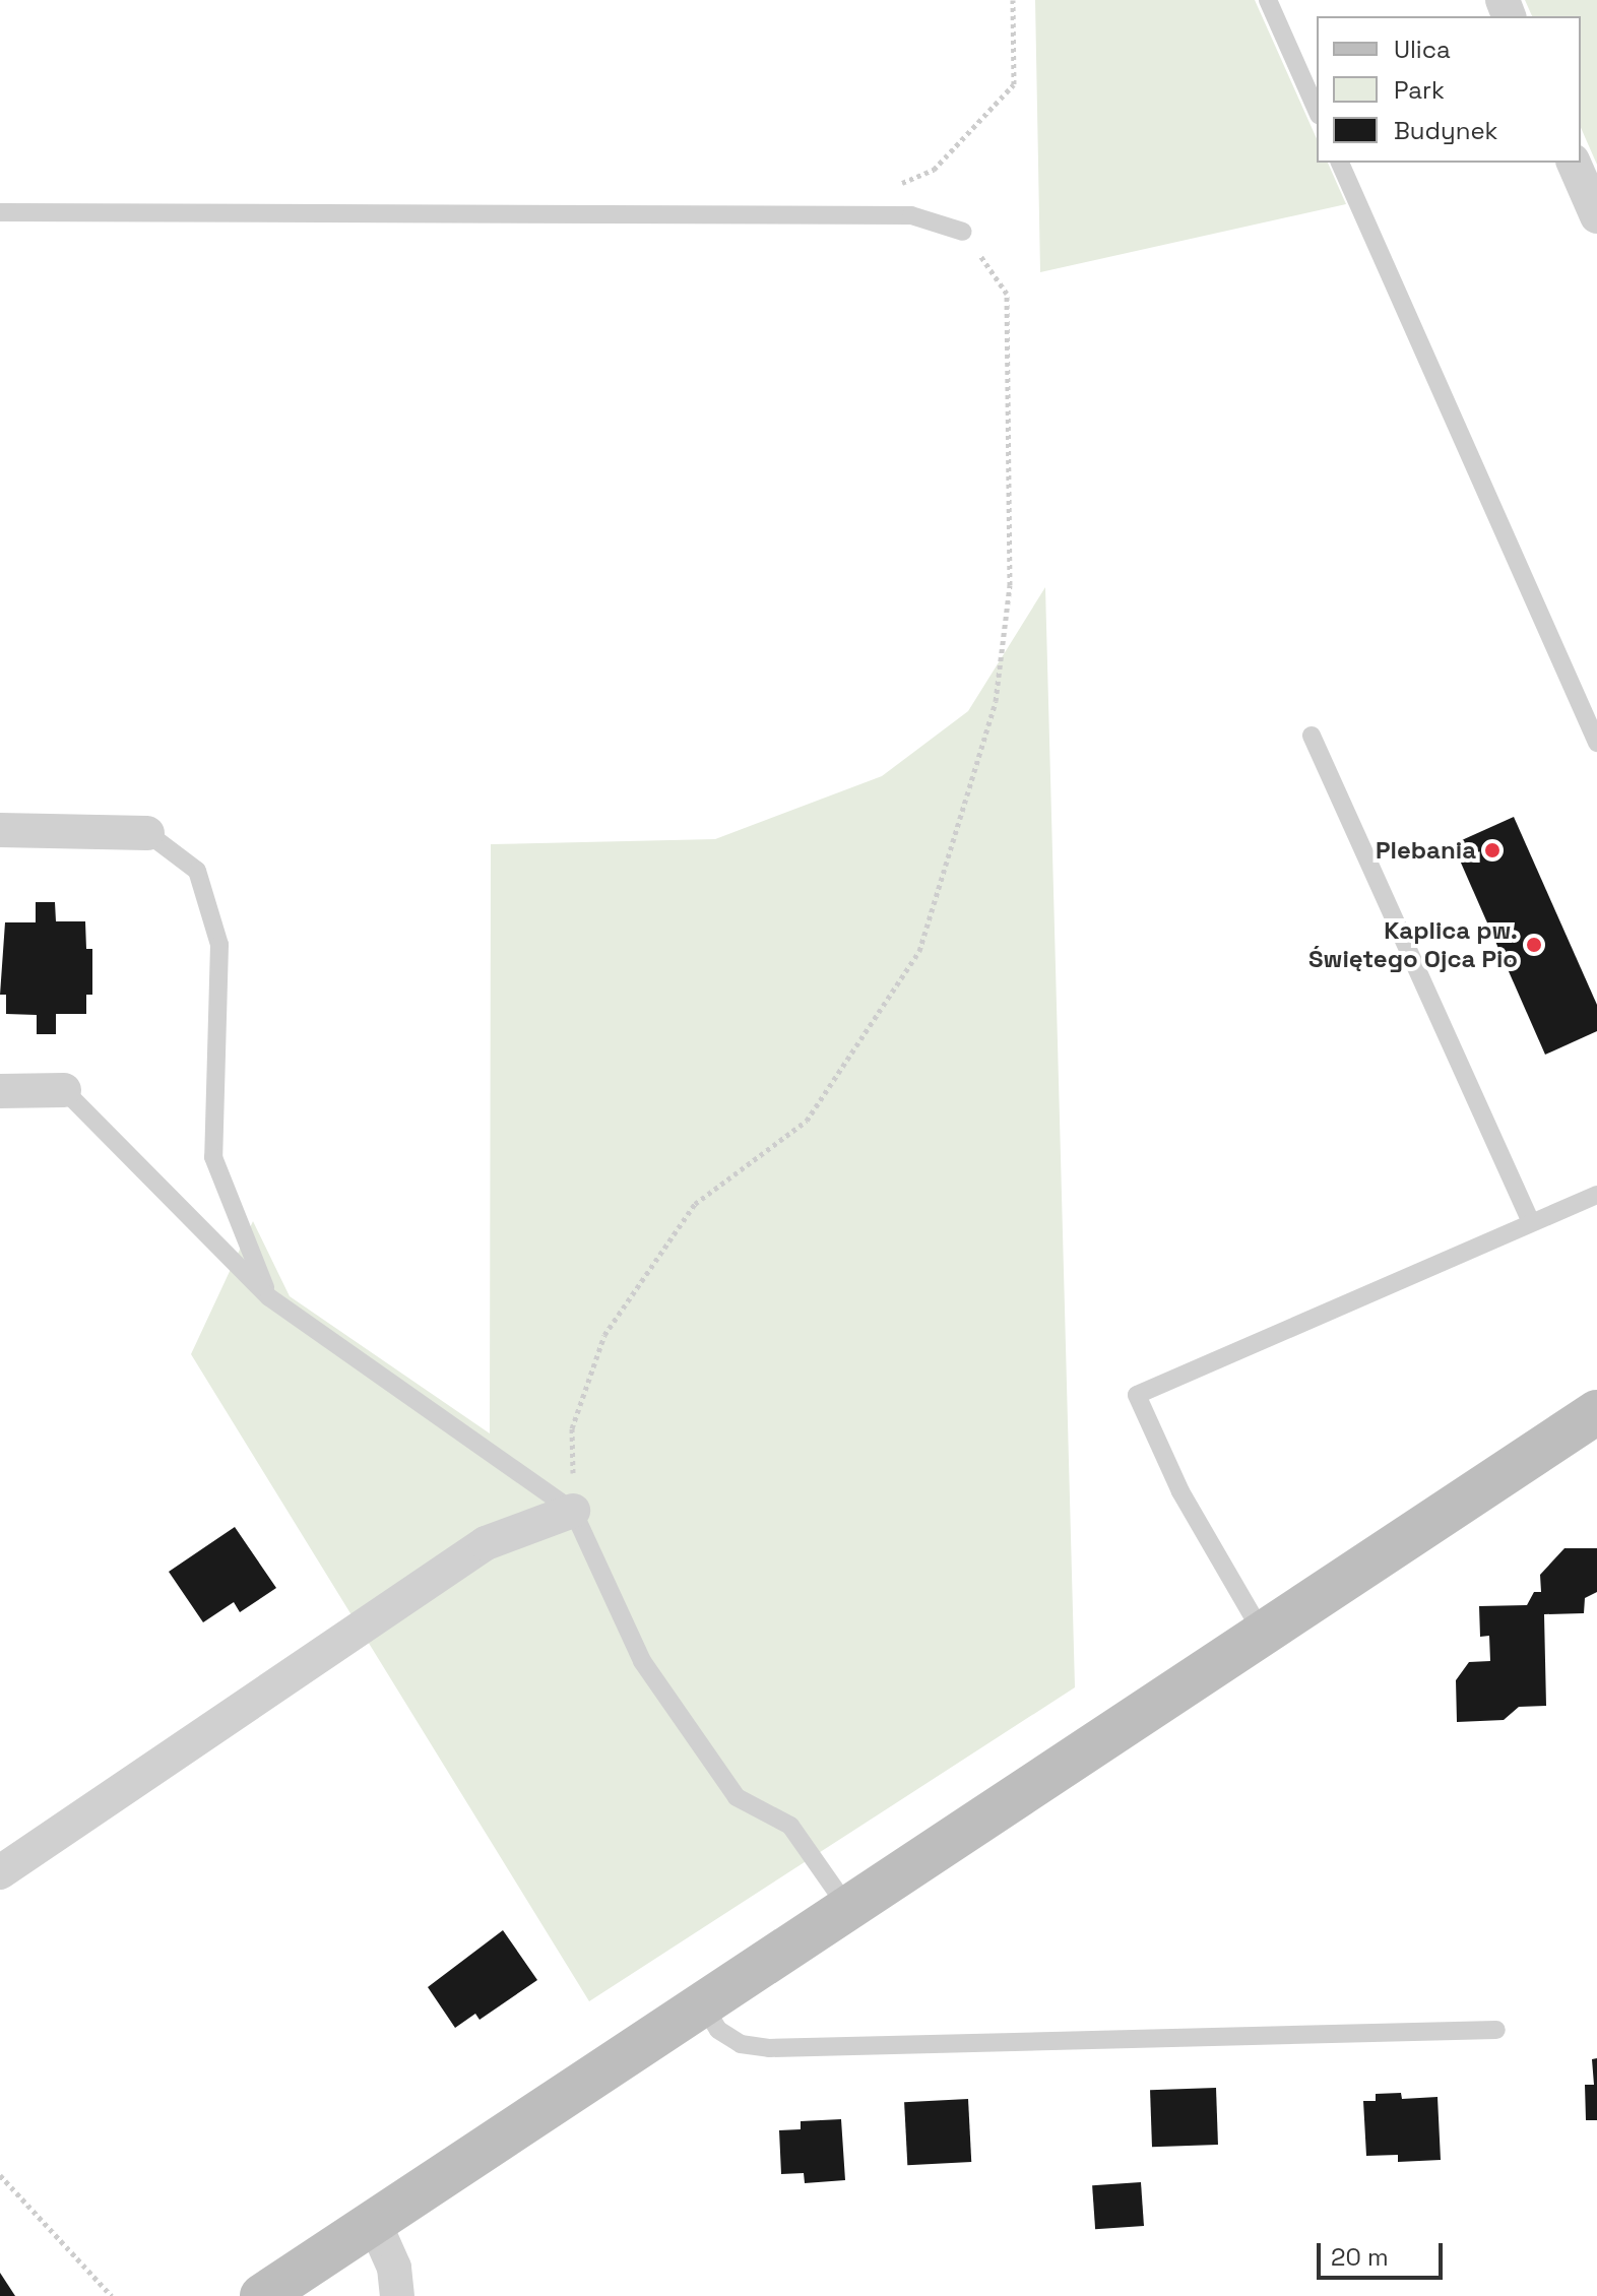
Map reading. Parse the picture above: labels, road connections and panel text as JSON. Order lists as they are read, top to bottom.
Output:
{
  "places": ["Plebania", "Kaplica pw. Świętego Ojca Pio"],
  "legend": ["Ulica", "Park", "Budynek"],
  "scale_bar": "20 m"
}
